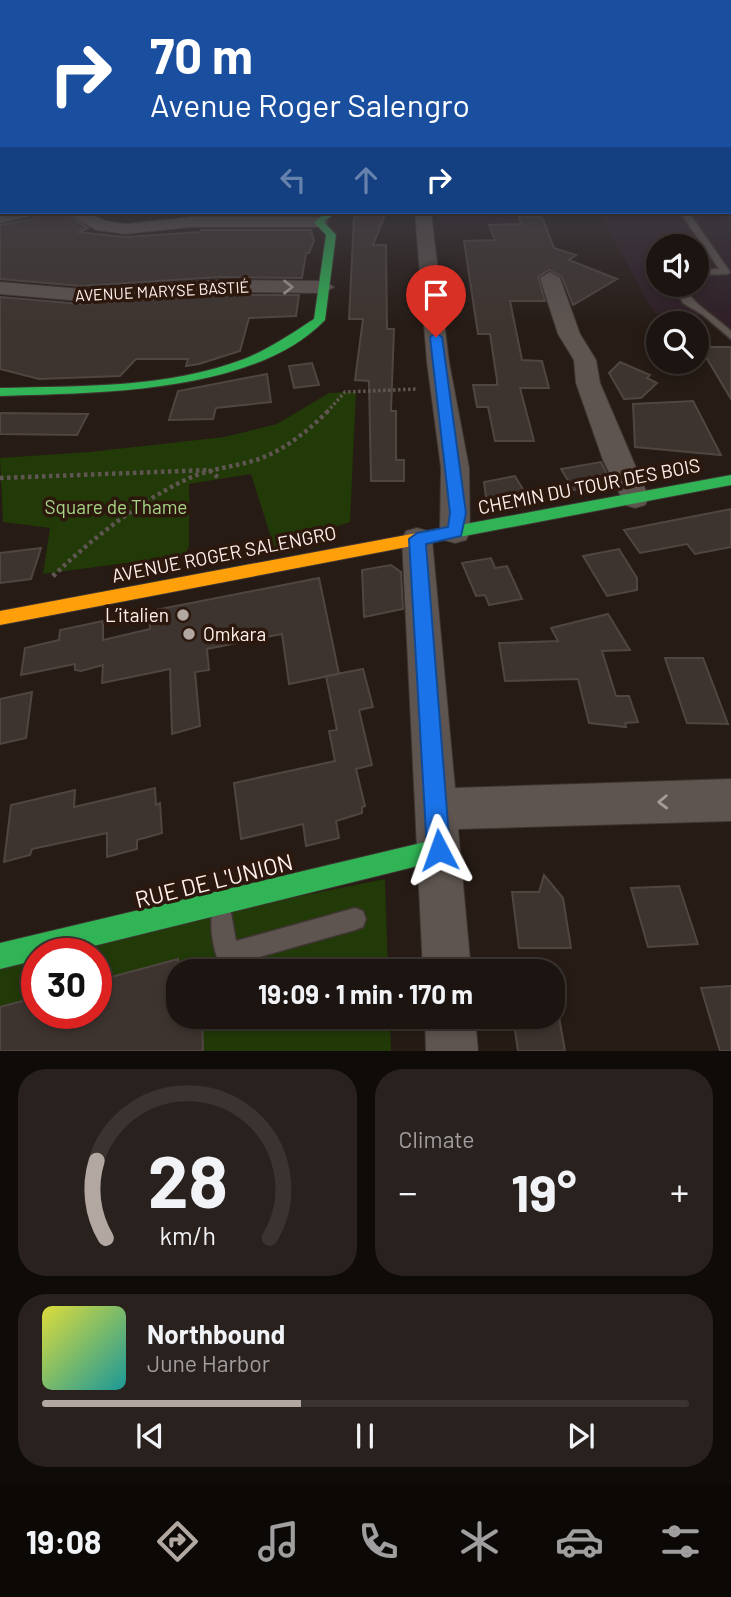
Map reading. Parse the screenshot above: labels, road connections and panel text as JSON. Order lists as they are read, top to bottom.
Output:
{
  "streets": {
    "street": [
      "AVENUE MARYSE BASTIÉ",
      "CHEMIN DU TOUR DES BOIS",
      "AVENUE ROGER SALENGRO",
      "RUE DE L'UNION"
    ]
  },
  "crossings": [
    ["CHEMIN DU TOUR DES BOIS", "AVENUE ROGER SALENGRO"]
  ],
  "one_way": ["AVENUE MARYSE BASTIÉ"],
  "parks": ["Square de Thame"],
  "places": ["L’italien", "Omkara"],
  "page": {
    "turn": ["70 m", "Avenue Roger Salengro"],
    "limit": "30",
    "trip": "19:09 · 1 min · 170 m",
    "tile": "Climate",
    "heat": ["−", "19°", "+"],
    "song": ["Northbound", "June Harbor"],
    "tabs": "19:08",
    "gauge": ["28", "km/h"]
  }
}
